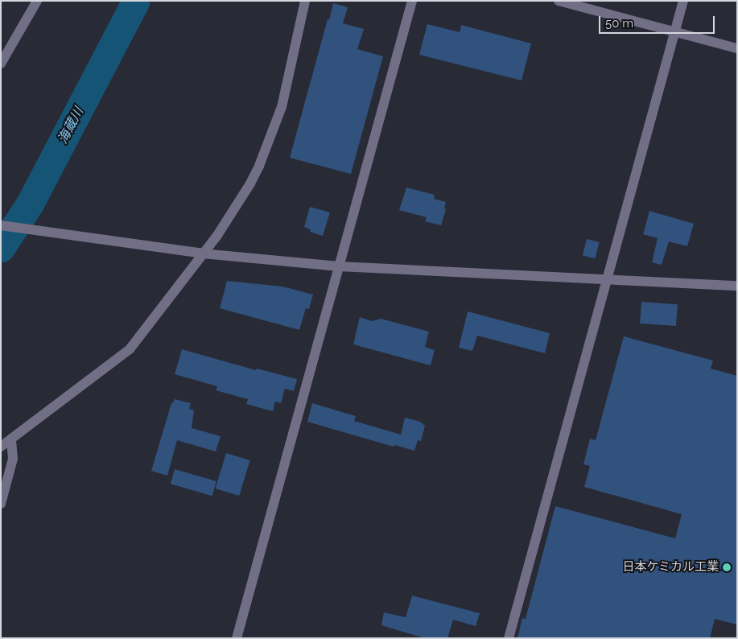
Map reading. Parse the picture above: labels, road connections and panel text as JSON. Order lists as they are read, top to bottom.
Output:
{
  "water": ["海蔵川"],
  "places": ["日本ケミカル工業"],
  "scale_bar": "50 m"
}
